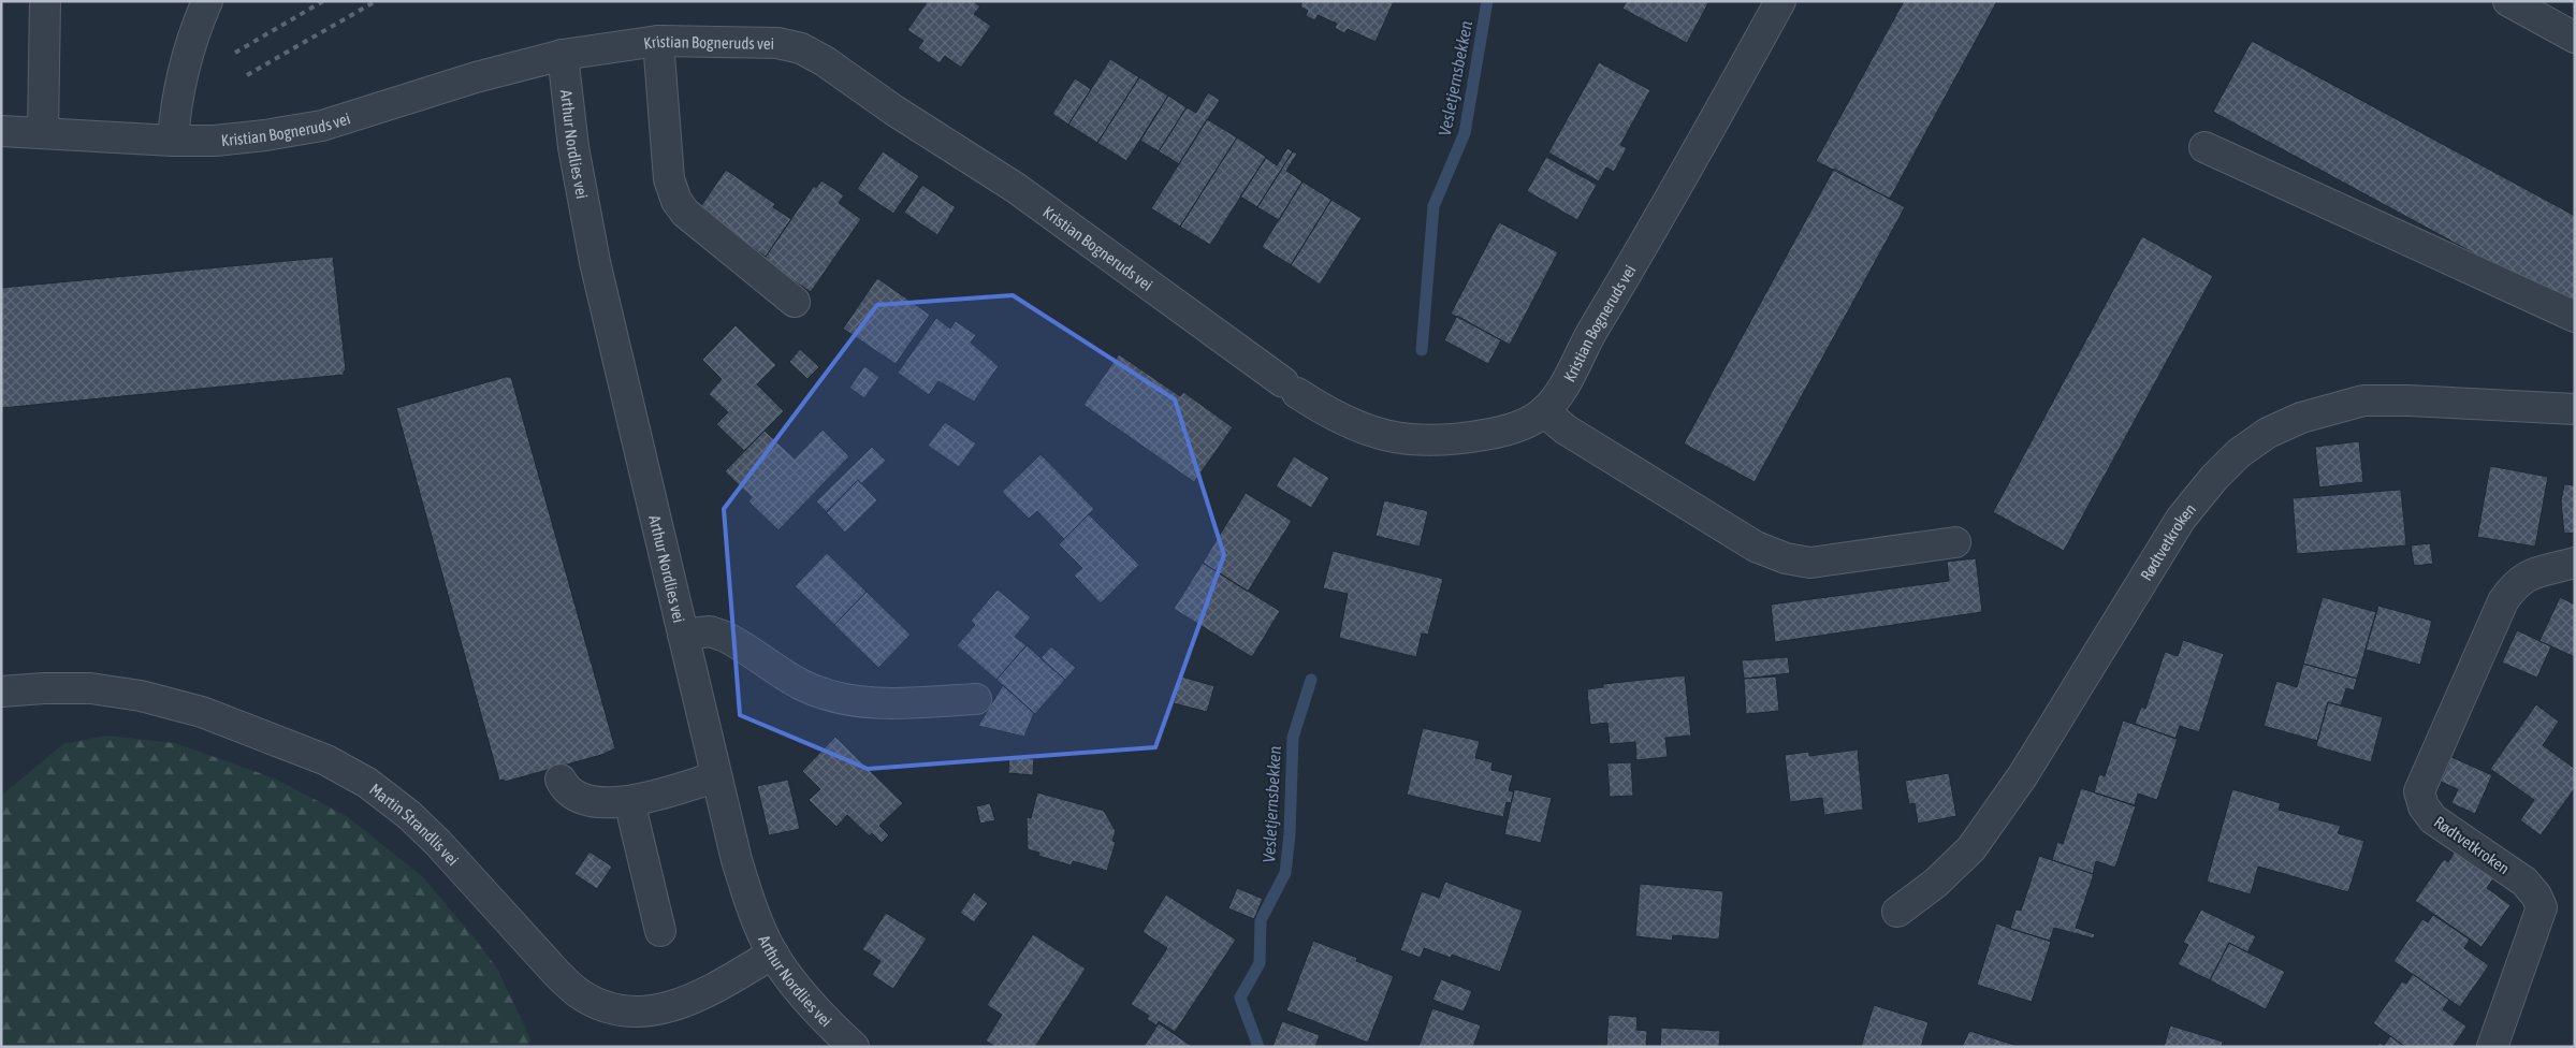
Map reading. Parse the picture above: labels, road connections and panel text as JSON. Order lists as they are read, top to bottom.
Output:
{
  "streets": {
    "street": [
      "Kristian Bogneruds vei",
      "Arthur Nordlies vei",
      "Rødtvetkroken",
      "Martin Strandlis vei"
    ]
  },
  "crossings": [
    ["Kristian Bogneruds vei", "Arthur Nordlies vei"],
    ["Arthur Nordlies vei", "Martin Strandlis vei"]
  ],
  "water": ["Vesletjernsbekken"]
}
